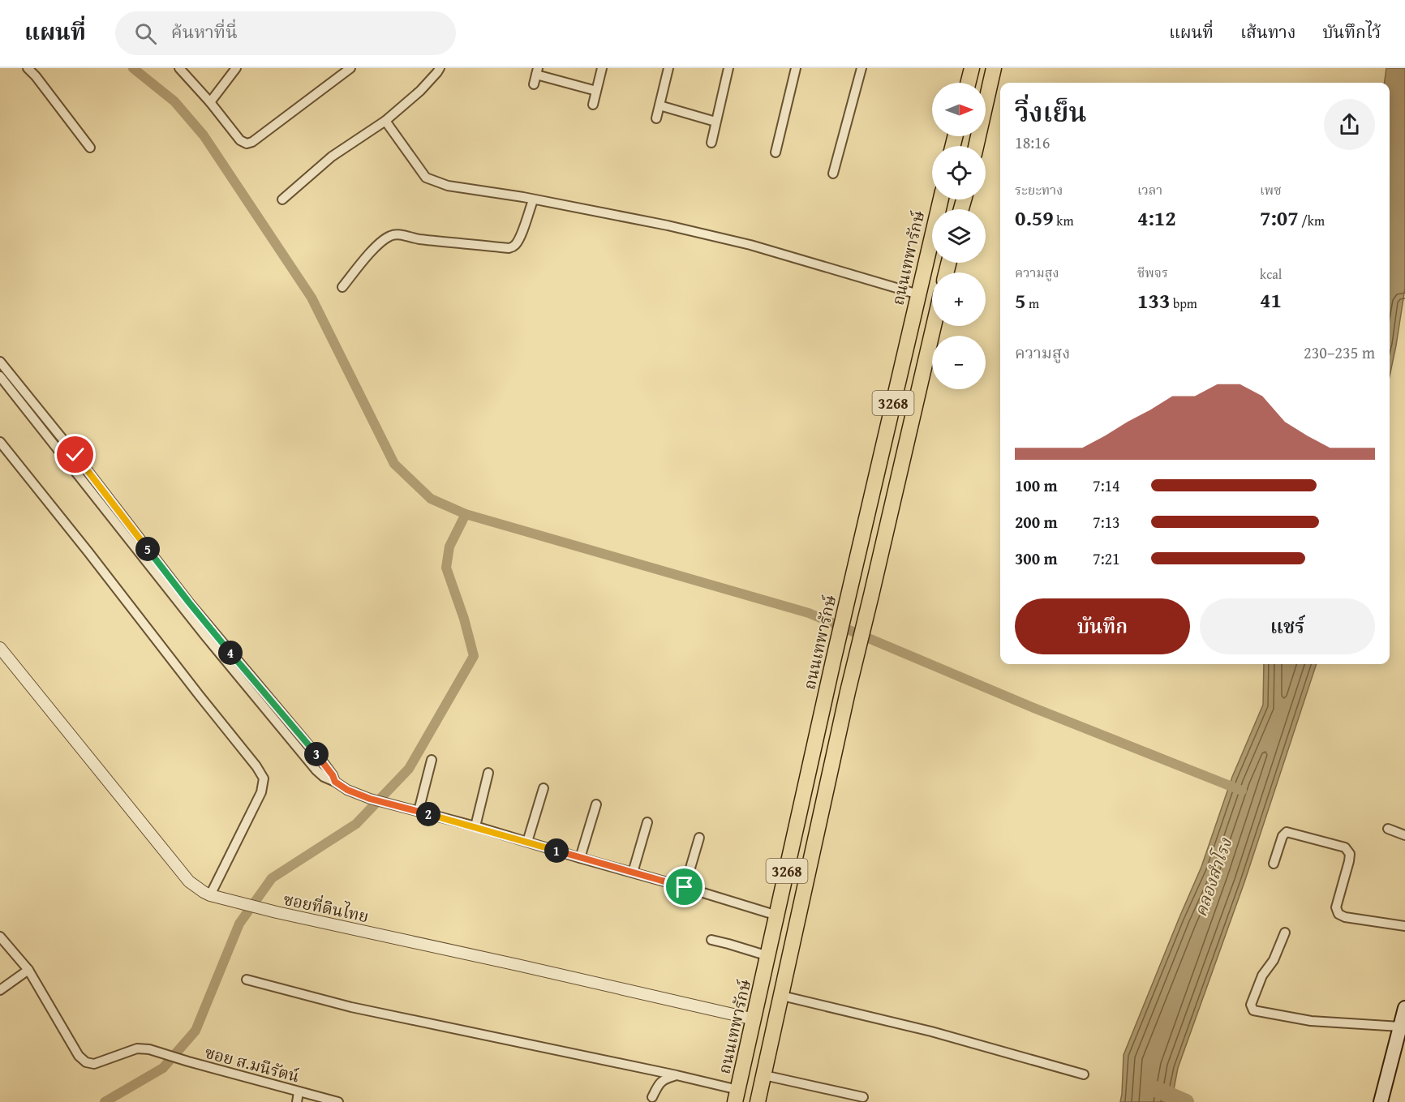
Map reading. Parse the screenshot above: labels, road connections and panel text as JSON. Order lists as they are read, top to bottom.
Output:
{
  "streets": {
    "main road": ["ถนนเทพารักษ์", "3268"],
    "street": ["ซอยที่ดินไทย", "ซอย ส.มนีรัตน์"]
  },
  "crossings": [
    ["ถนนเทพารักษ์", "ซอยที่ดินไทย"]
  ],
  "water": ["คลองสำโรง"],
  "north": "right",
  "page": {
    "header": "แผนที่",
    "search": "ค้นหาที่นี่",
    "nav": ["แผนที่", "เส้นทาง", "บันทึกไว้"],
    "map_buttons": ["+", "−"],
    "heading": ["วิ่งเย็น", "18:16"],
    "stats": [
      ["ระยะทาง", "0.59 km"],
      ["เวลา", "4:12"],
      ["เพซ", "7:07 /km"],
      ["ความสูง", "5 m"],
      ["ชีพจร", "133 bpm"],
      ["kcal", "41"]
    ],
    "chart": ["ความสูง", "230–235 m"],
    "list": [
      {
        "name": "100 m",
        "note": "7:14"
      },
      {
        "name": "200 m",
        "note": "7:13"
      },
      {
        "name": "300 m",
        "note": "7:21"
      }
    ],
    "pins": [
      "5",
      "4",
      "3",
      "2",
      "1"
    ],
    "buttons": ["บันทึก", "แชร์"]
  }
}
